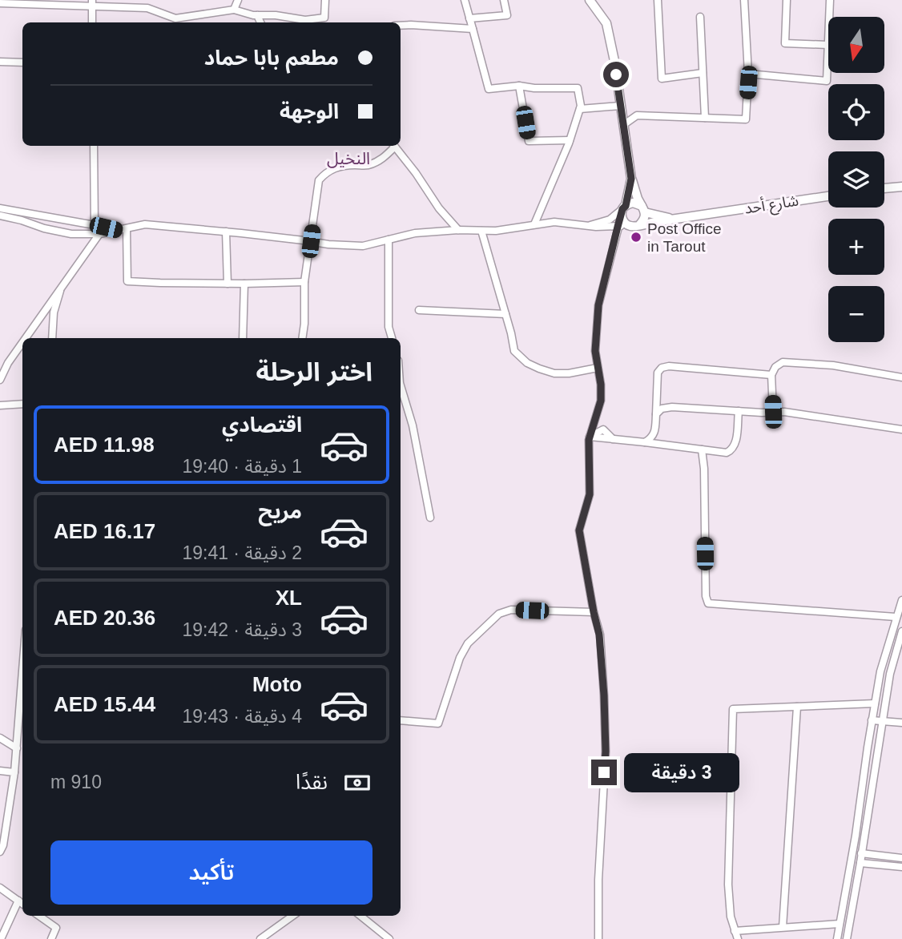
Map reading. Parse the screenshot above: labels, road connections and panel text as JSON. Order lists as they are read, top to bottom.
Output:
{
  "streets": {
    "main road": ["شارع أحد"]
  },
  "districts": ["النخيل"],
  "places": ["Post Office in Tarout"],
  "north": "bottom",
  "page": {
    "map_buttons": ["+", "−"],
    "banner": ["مطعم بابا حماد", "الوجهة"],
    "heading": "اختر الرحلة",
    "list": [
      {
        "name": "اقتصادي",
        "note": "1 دقيقة · 19:40",
        "value": "AED 11.98"
      },
      {
        "name": "مريح",
        "note": "2 دقيقة · 19:41",
        "value": "AED 16.17"
      },
      {
        "name": "XL",
        "note": "3 دقيقة · 19:42",
        "value": "AED 20.36"
      },
      {
        "name": "Moto",
        "note": "4 دقيقة · 19:43",
        "value": "AED 15.44"
      }
    ],
    "pay": ["نقدًا", "910 m"],
    "bubble": "3 دقيقة",
    "buttons": "تأكيد"
  }
}
